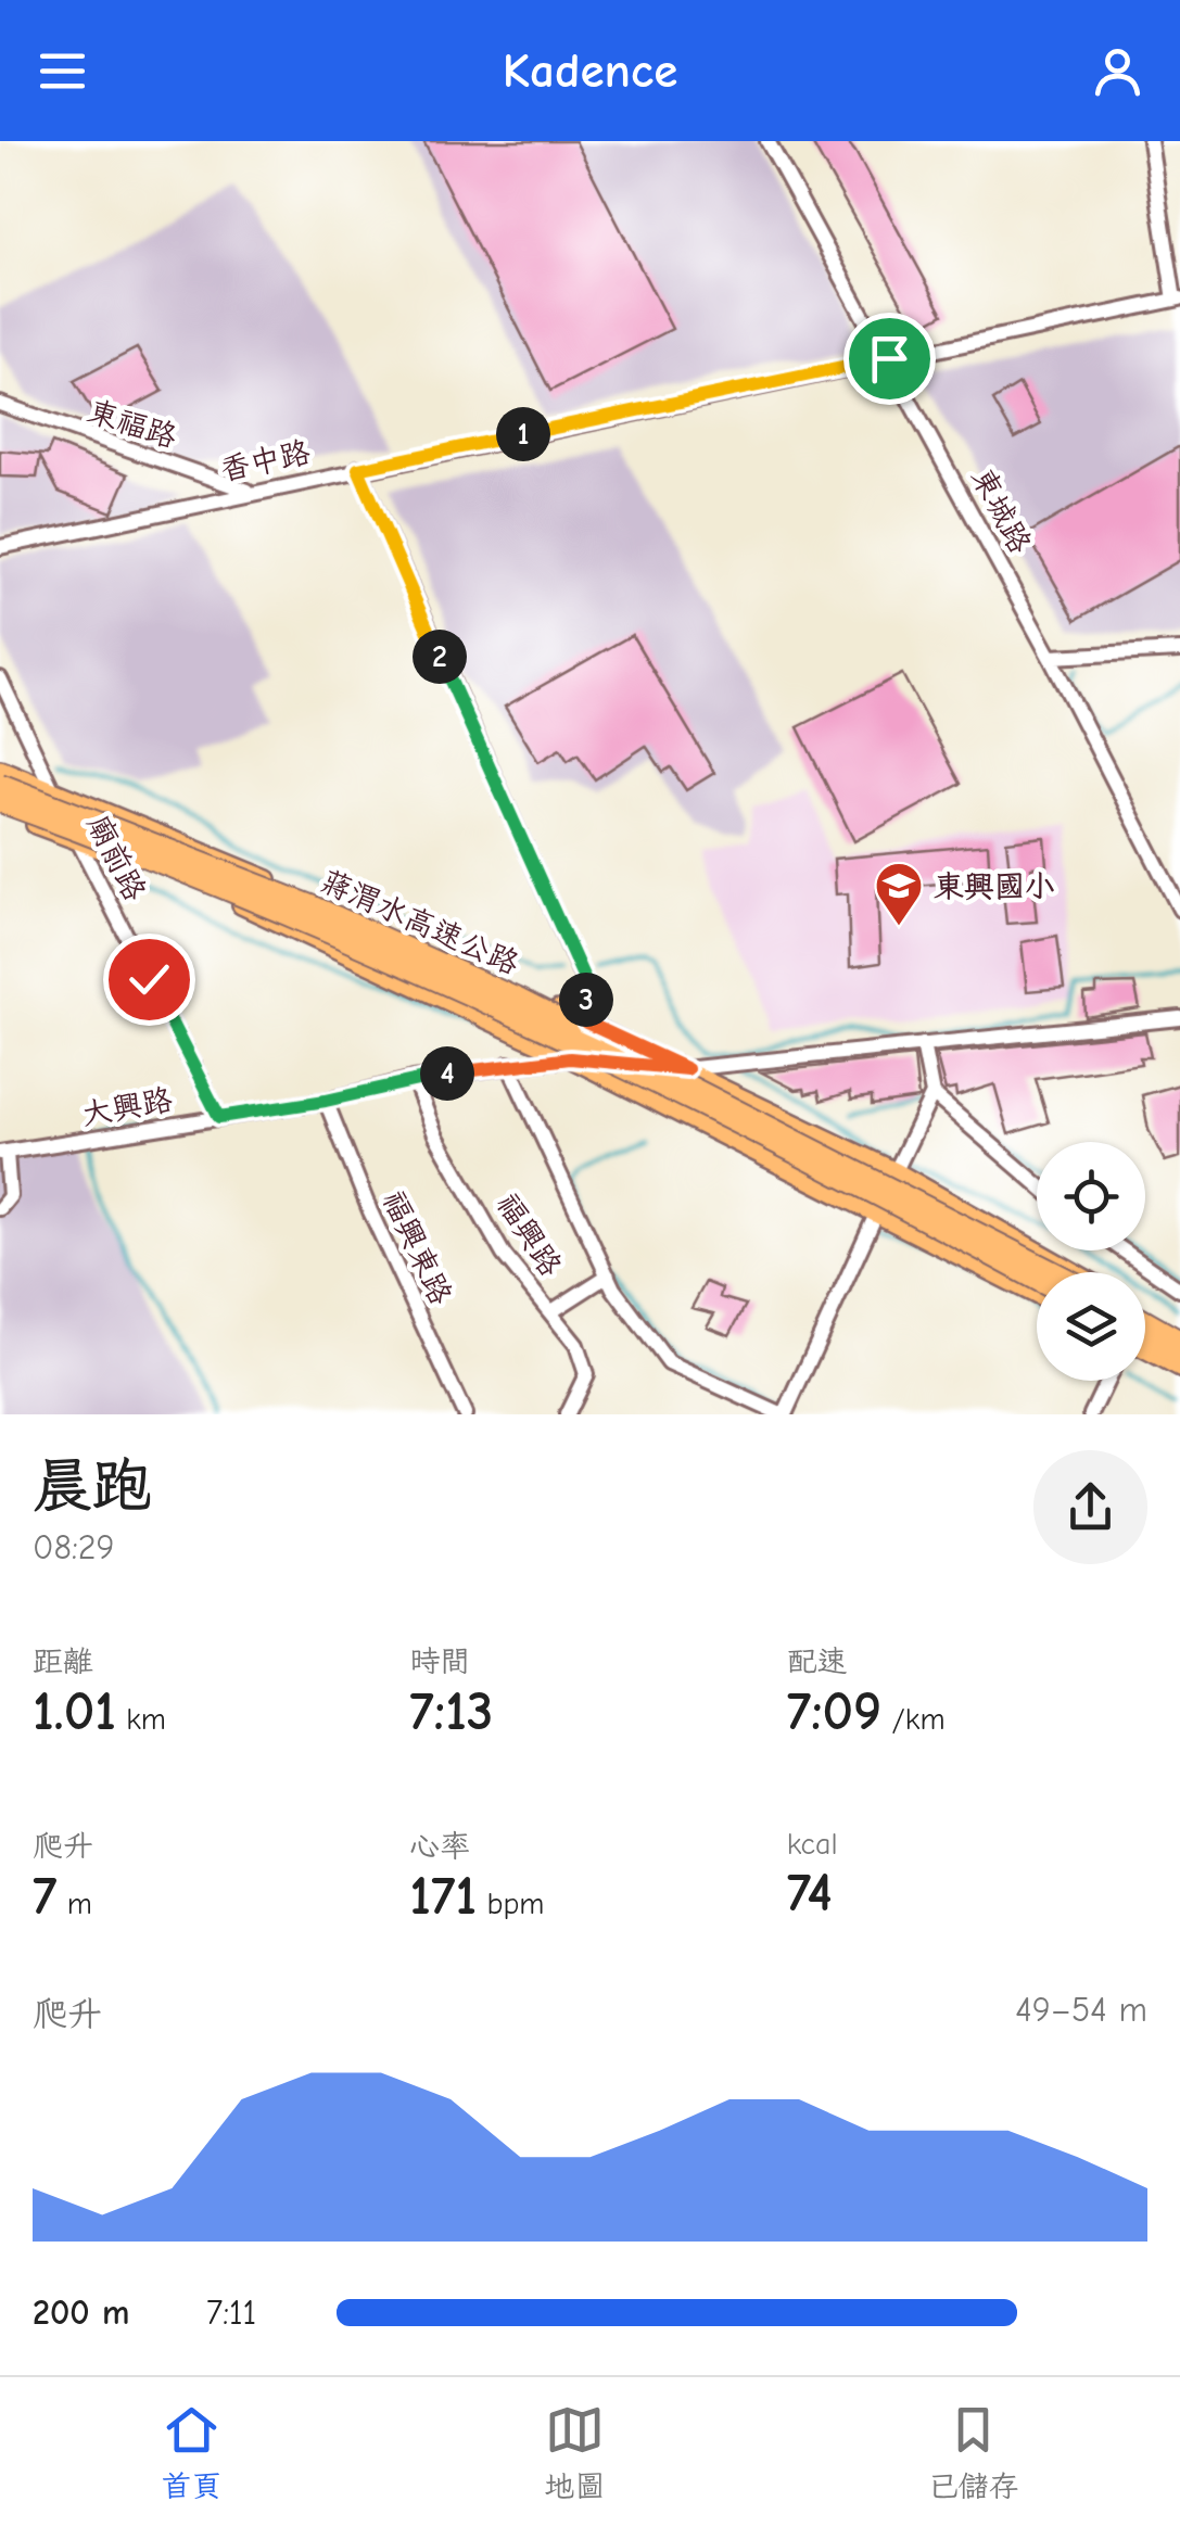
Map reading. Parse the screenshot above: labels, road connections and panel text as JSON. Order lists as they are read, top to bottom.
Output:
{
  "streets": {
    "highway": ["蔣渭水高速公路"],
    "street": [
      "東福路",
      "香中路",
      "東城路",
      "廟前路",
      "大興路",
      "福興路",
      "福興東路"
    ]
  },
  "crossings": [
    ["東福路", "香中路"],
    ["香中路", "東城路"],
    ["廟前路", "大興路"],
    ["大興路", "福興路"],
    ["大興路", "福興東路"]
  ],
  "places": {
    "school or university": ["東興國小"]
  },
  "page": {
    "header": "Kadence",
    "pins": [
      "1",
      "2",
      "3",
      "4"
    ],
    "heading": ["晨跑", "08:29"],
    "stats": [
      ["距離", "1.01 km"],
      ["時間", "7:13"],
      ["配速", "7:09 /km"],
      ["爬升", "7 m"],
      ["心率", "171 bpm"],
      ["kcal", "74"]
    ],
    "chart": ["爬升", "49–54 m"],
    "list": [
      {
        "name": "200 m",
        "note": "7:11"
      }
    ],
    "tabs": ["首頁", "地圖", "已儲存"]
  }
}
